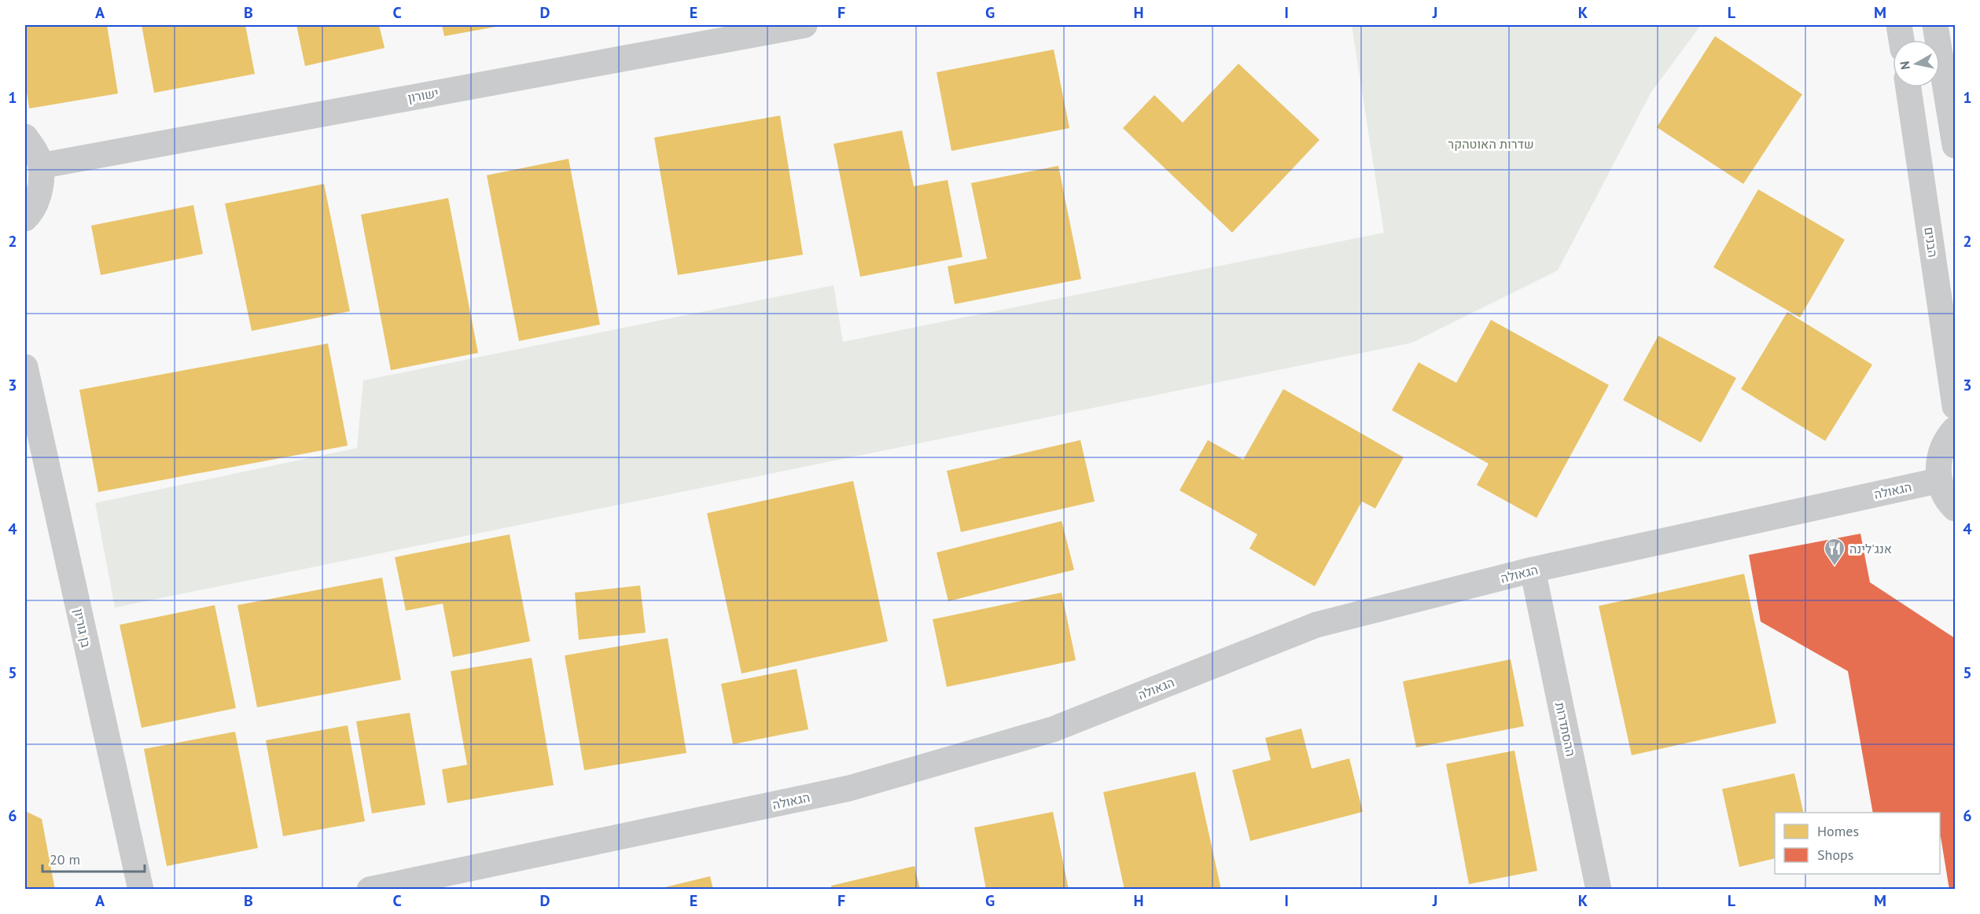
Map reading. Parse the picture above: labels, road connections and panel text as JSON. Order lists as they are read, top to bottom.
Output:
{
  "streets": {
    "street": [
      "ישורון",
      "הבנים",
      "הגאולה",
      "בן גוריון",
      "ההסתדרות"
    ]
  },
  "crossings": [
    ["הגאולה", "ההסתדרות"]
  ],
  "parks": ["שדרות האוטהקר"],
  "places": {
    "restaurant": ["אנג'לינה"]
  },
  "legend": ["Homes", "Shops"],
  "scale_bar": "20 m",
  "north": "left",
  "grid": {
    "columns": [
      "A",
      "B",
      "C",
      "D",
      "E",
      "F",
      "G",
      "H",
      "I",
      "J",
      "K",
      "L",
      "M"
    ],
    "rows": [
      "1",
      "2",
      "3",
      "4",
      "5",
      "6"
    ]
  }
}
